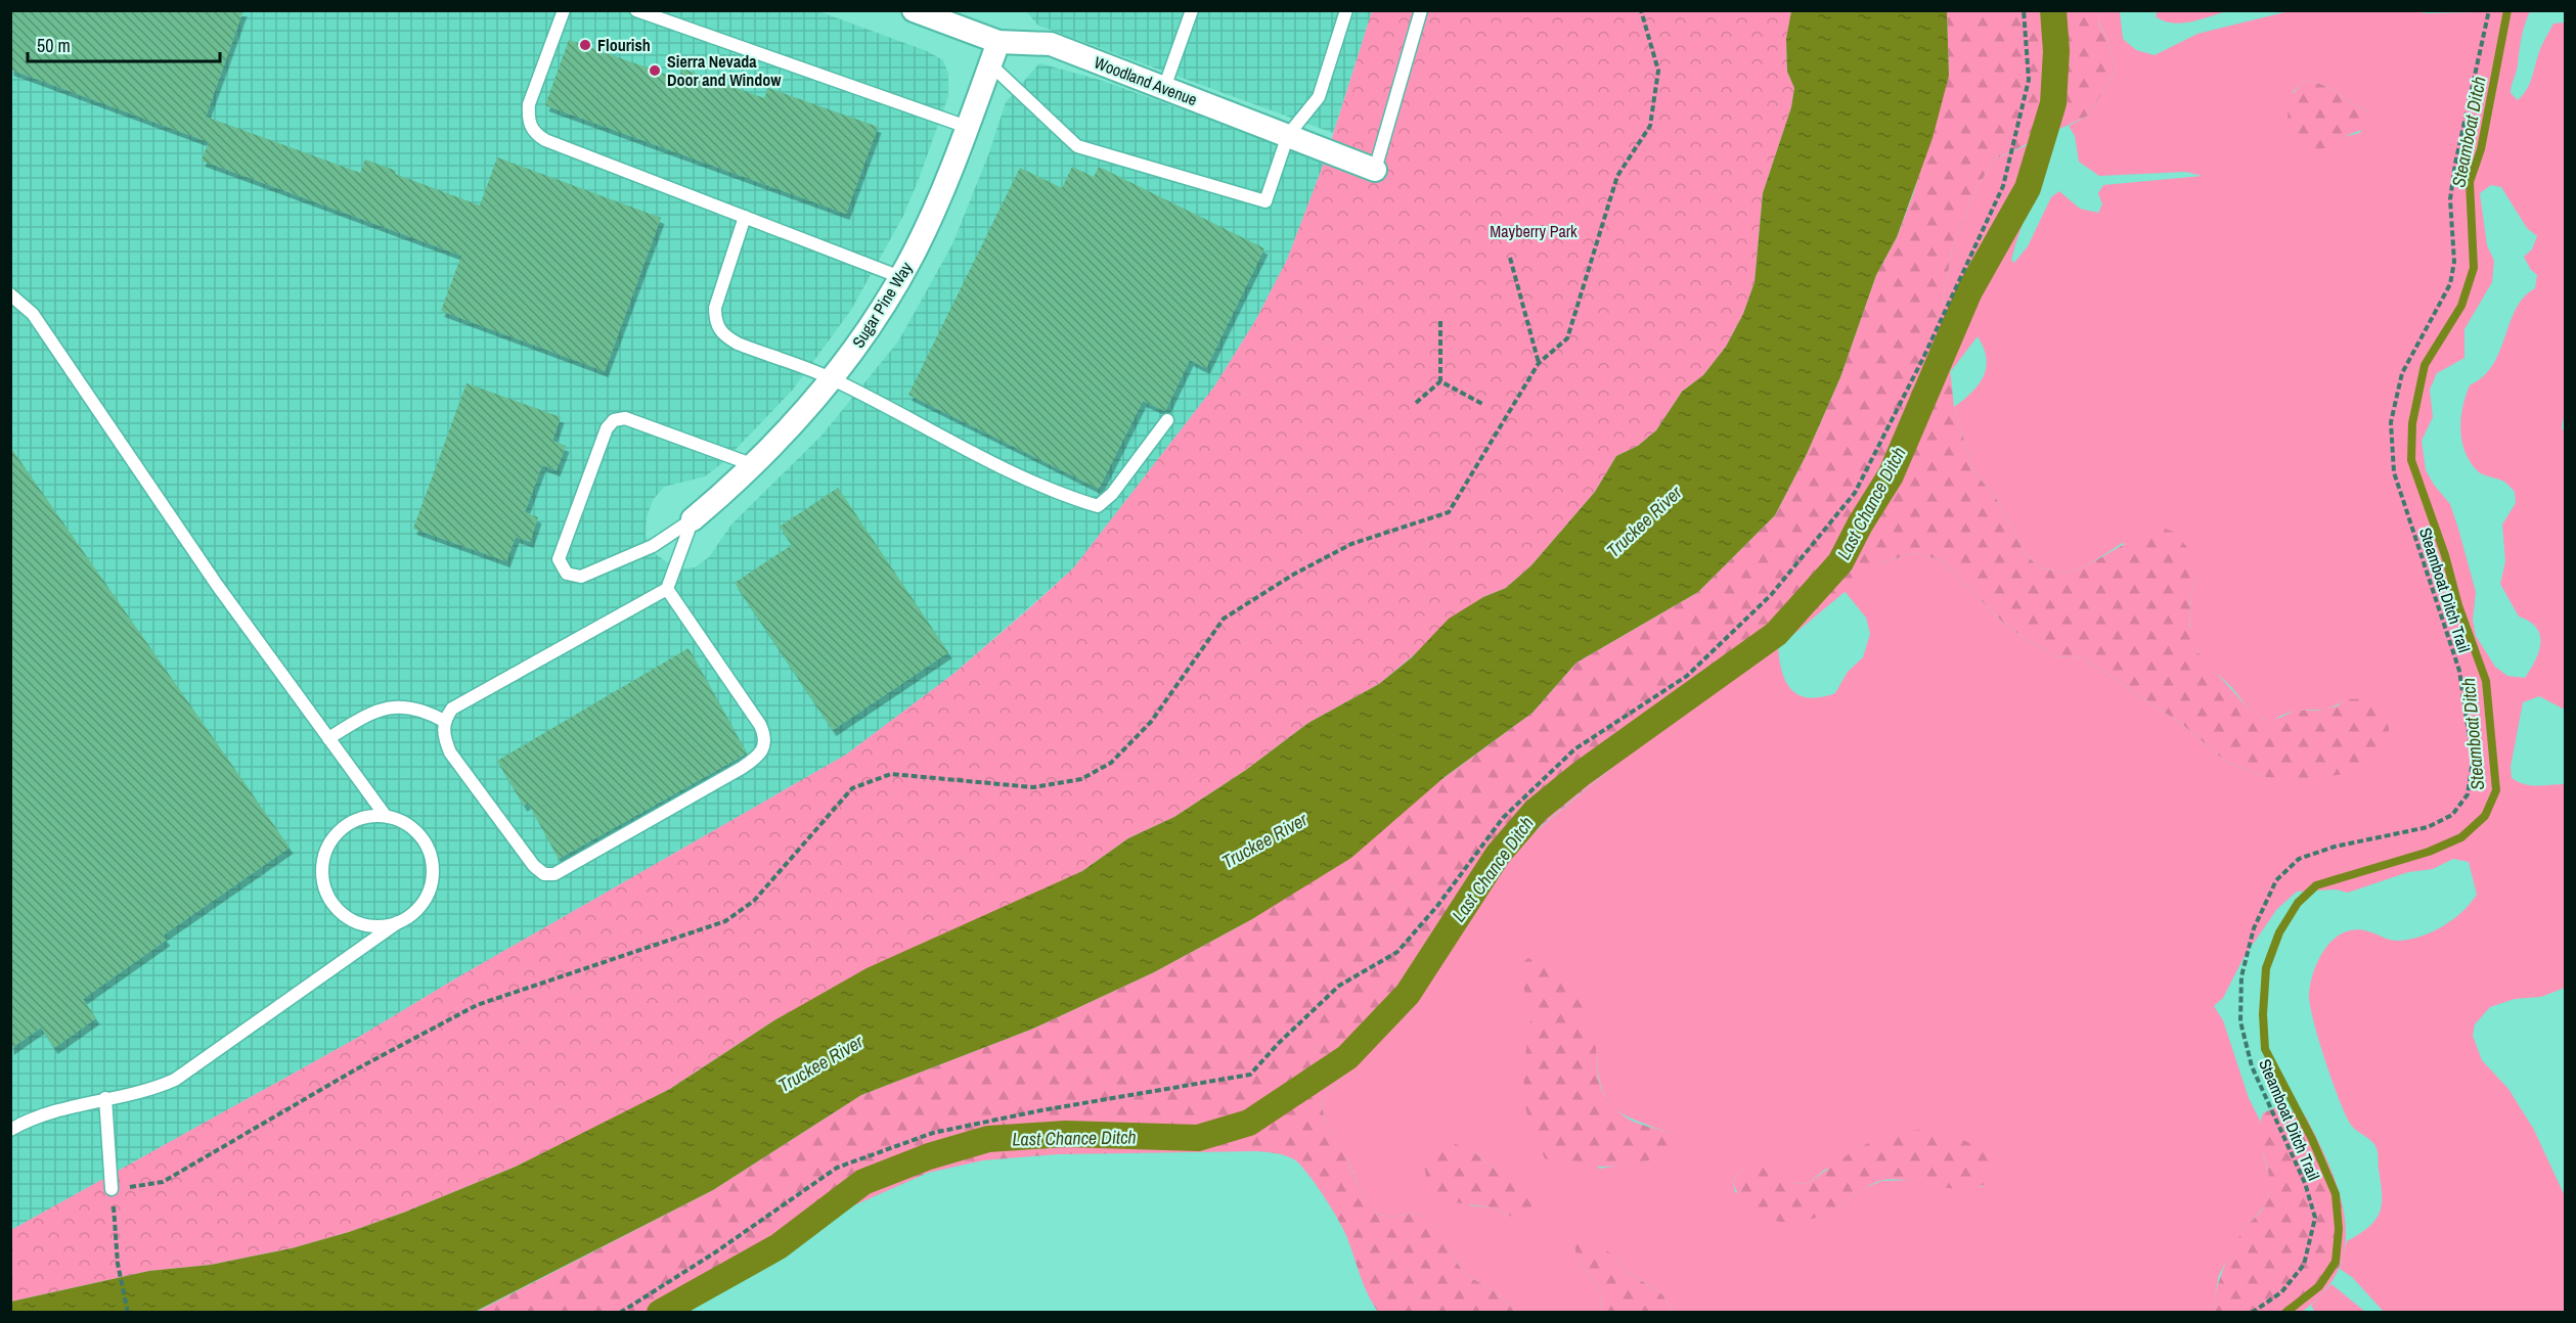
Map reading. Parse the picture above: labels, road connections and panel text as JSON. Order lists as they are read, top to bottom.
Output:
{
  "streets": {
    "street": ["Woodland Avenue", "Sugar Pine Way"],
    "path": ["Steamboat Ditch Trail"]
  },
  "crossings": [
    ["Woodland Avenue", "Sugar Pine Way"]
  ],
  "water": ["Steamboat Ditch", "Last Chance Ditch", "Truckee River"],
  "parks": ["Mayberry Park"],
  "places": ["Flourish", "Sierra Nevada Door and Window"],
  "scale_bar": "50 m"
}
